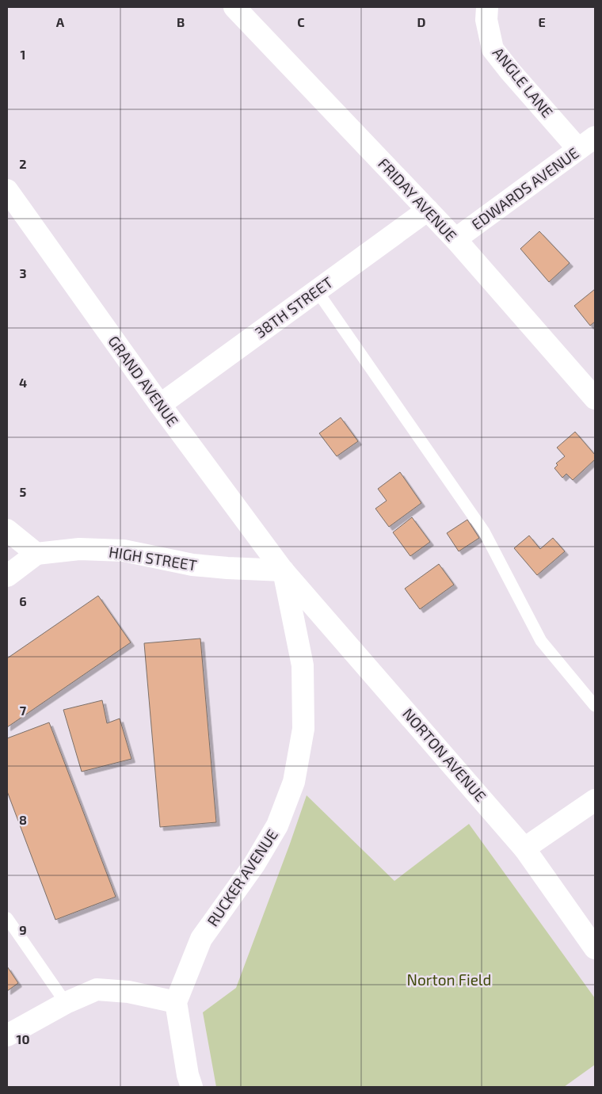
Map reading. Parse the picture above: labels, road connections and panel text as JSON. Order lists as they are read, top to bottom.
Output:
{
  "streets": {
    "street": [
      "ANGLE LANE",
      "EDWARDS AVENUE",
      "FRIDAY AVENUE",
      "38TH STREET",
      "GRAND AVENUE",
      "HIGH STREET",
      "NORTON AVENUE",
      "RUCKER AVENUE"
    ]
  },
  "crossings": [
    ["ANGLE LANE", "EDWARDS AVENUE"],
    ["EDWARDS AVENUE", "FRIDAY AVENUE"],
    ["FRIDAY AVENUE", "38TH STREET"],
    ["38TH STREET", "GRAND AVENUE"],
    ["GRAND AVENUE", "HIGH STREET"],
    ["GRAND AVENUE", "NORTON AVENUE"],
    ["GRAND AVENUE", "RUCKER AVENUE"],
    ["HIGH STREET", "NORTON AVENUE"],
    ["HIGH STREET", "RUCKER AVENUE"],
    ["NORTON AVENUE", "RUCKER AVENUE"]
  ],
  "parks": ["Norton Field"],
  "grid": {
    "columns": [
      "A",
      "B",
      "C",
      "D",
      "E"
    ],
    "rows": [
      "1",
      "2",
      "3",
      "4",
      "5",
      "6",
      "7",
      "8",
      "9",
      "10"
    ]
  }
}
